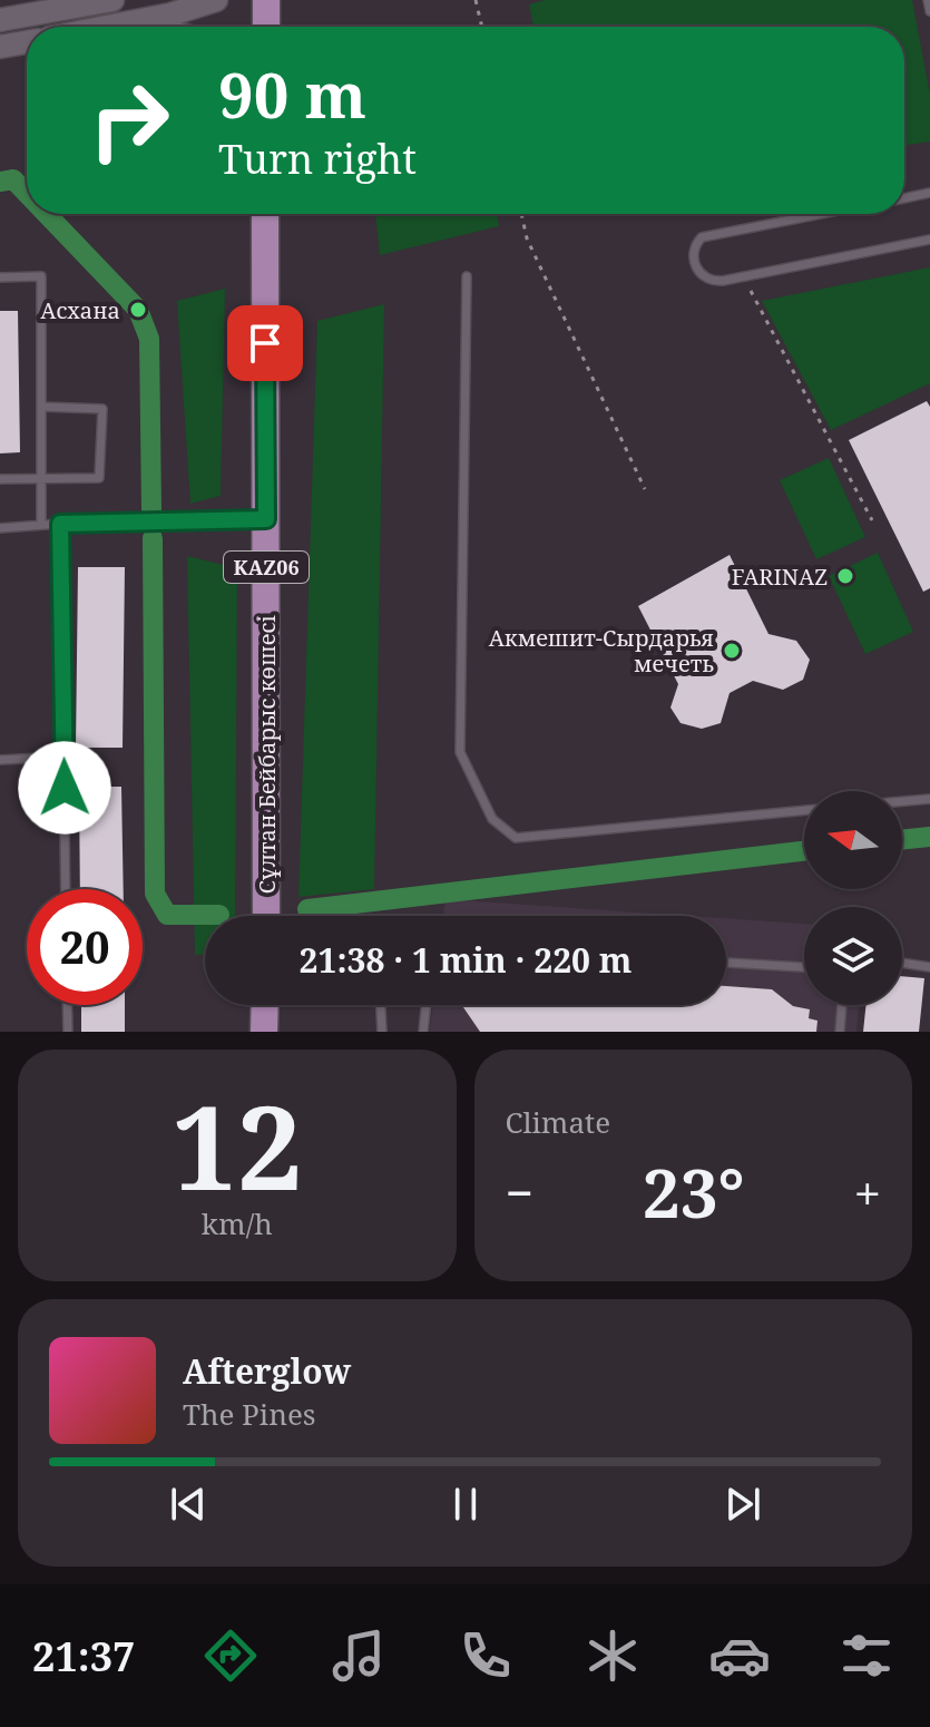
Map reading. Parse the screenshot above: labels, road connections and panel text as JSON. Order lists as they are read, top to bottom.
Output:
{
  "streets": {
    "main road": ["KAZ06", "Сұлтан Бейбарыс көшесі"]
  },
  "places": ["Асхана", "FARINAZ", "Акмешит-Сырдарья мечеть"],
  "north": "left",
  "page": {
    "turn": ["90 m", "Turn right"],
    "limit": "20",
    "trip": "21:38 · 1 min · 220 m",
    "tile": [
      ["12", "km/h"],
      "Climate"
    ],
    "heat": ["−", "23°", "+"],
    "song": ["Afterglow", "The Pines"],
    "tabs": "21:37"
  }
}
